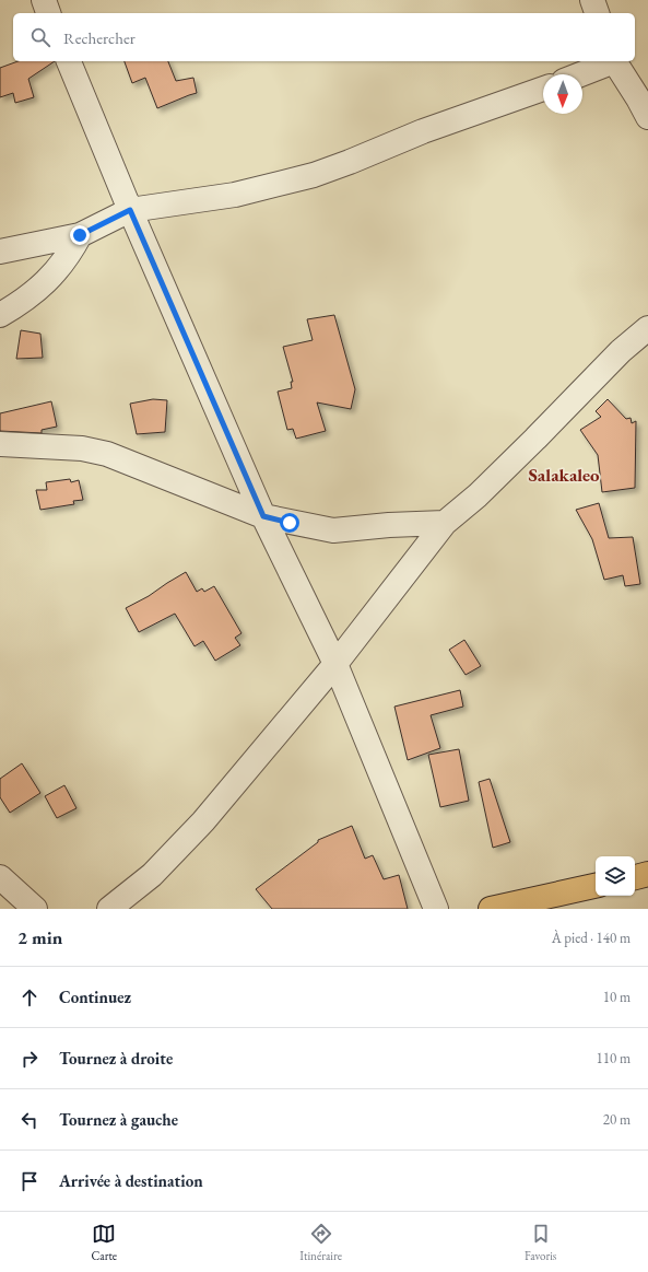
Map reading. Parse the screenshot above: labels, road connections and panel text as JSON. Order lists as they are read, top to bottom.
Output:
{
  "districts": ["Salakaleo"],
  "north": "bottom",
  "page": {
    "search": "Rechercher",
    "heading": ["2 min", "À pied · 140 m"],
    "list": [
      ["Continuez", "10 m"],
      ["Tournez à droite", "110 m"],
      ["Tournez à gauche", "20 m"],
      "Arrivée à destination"
    ],
    "nav": ["Carte", "Itinéraire", "Favoris"]
  }
}
